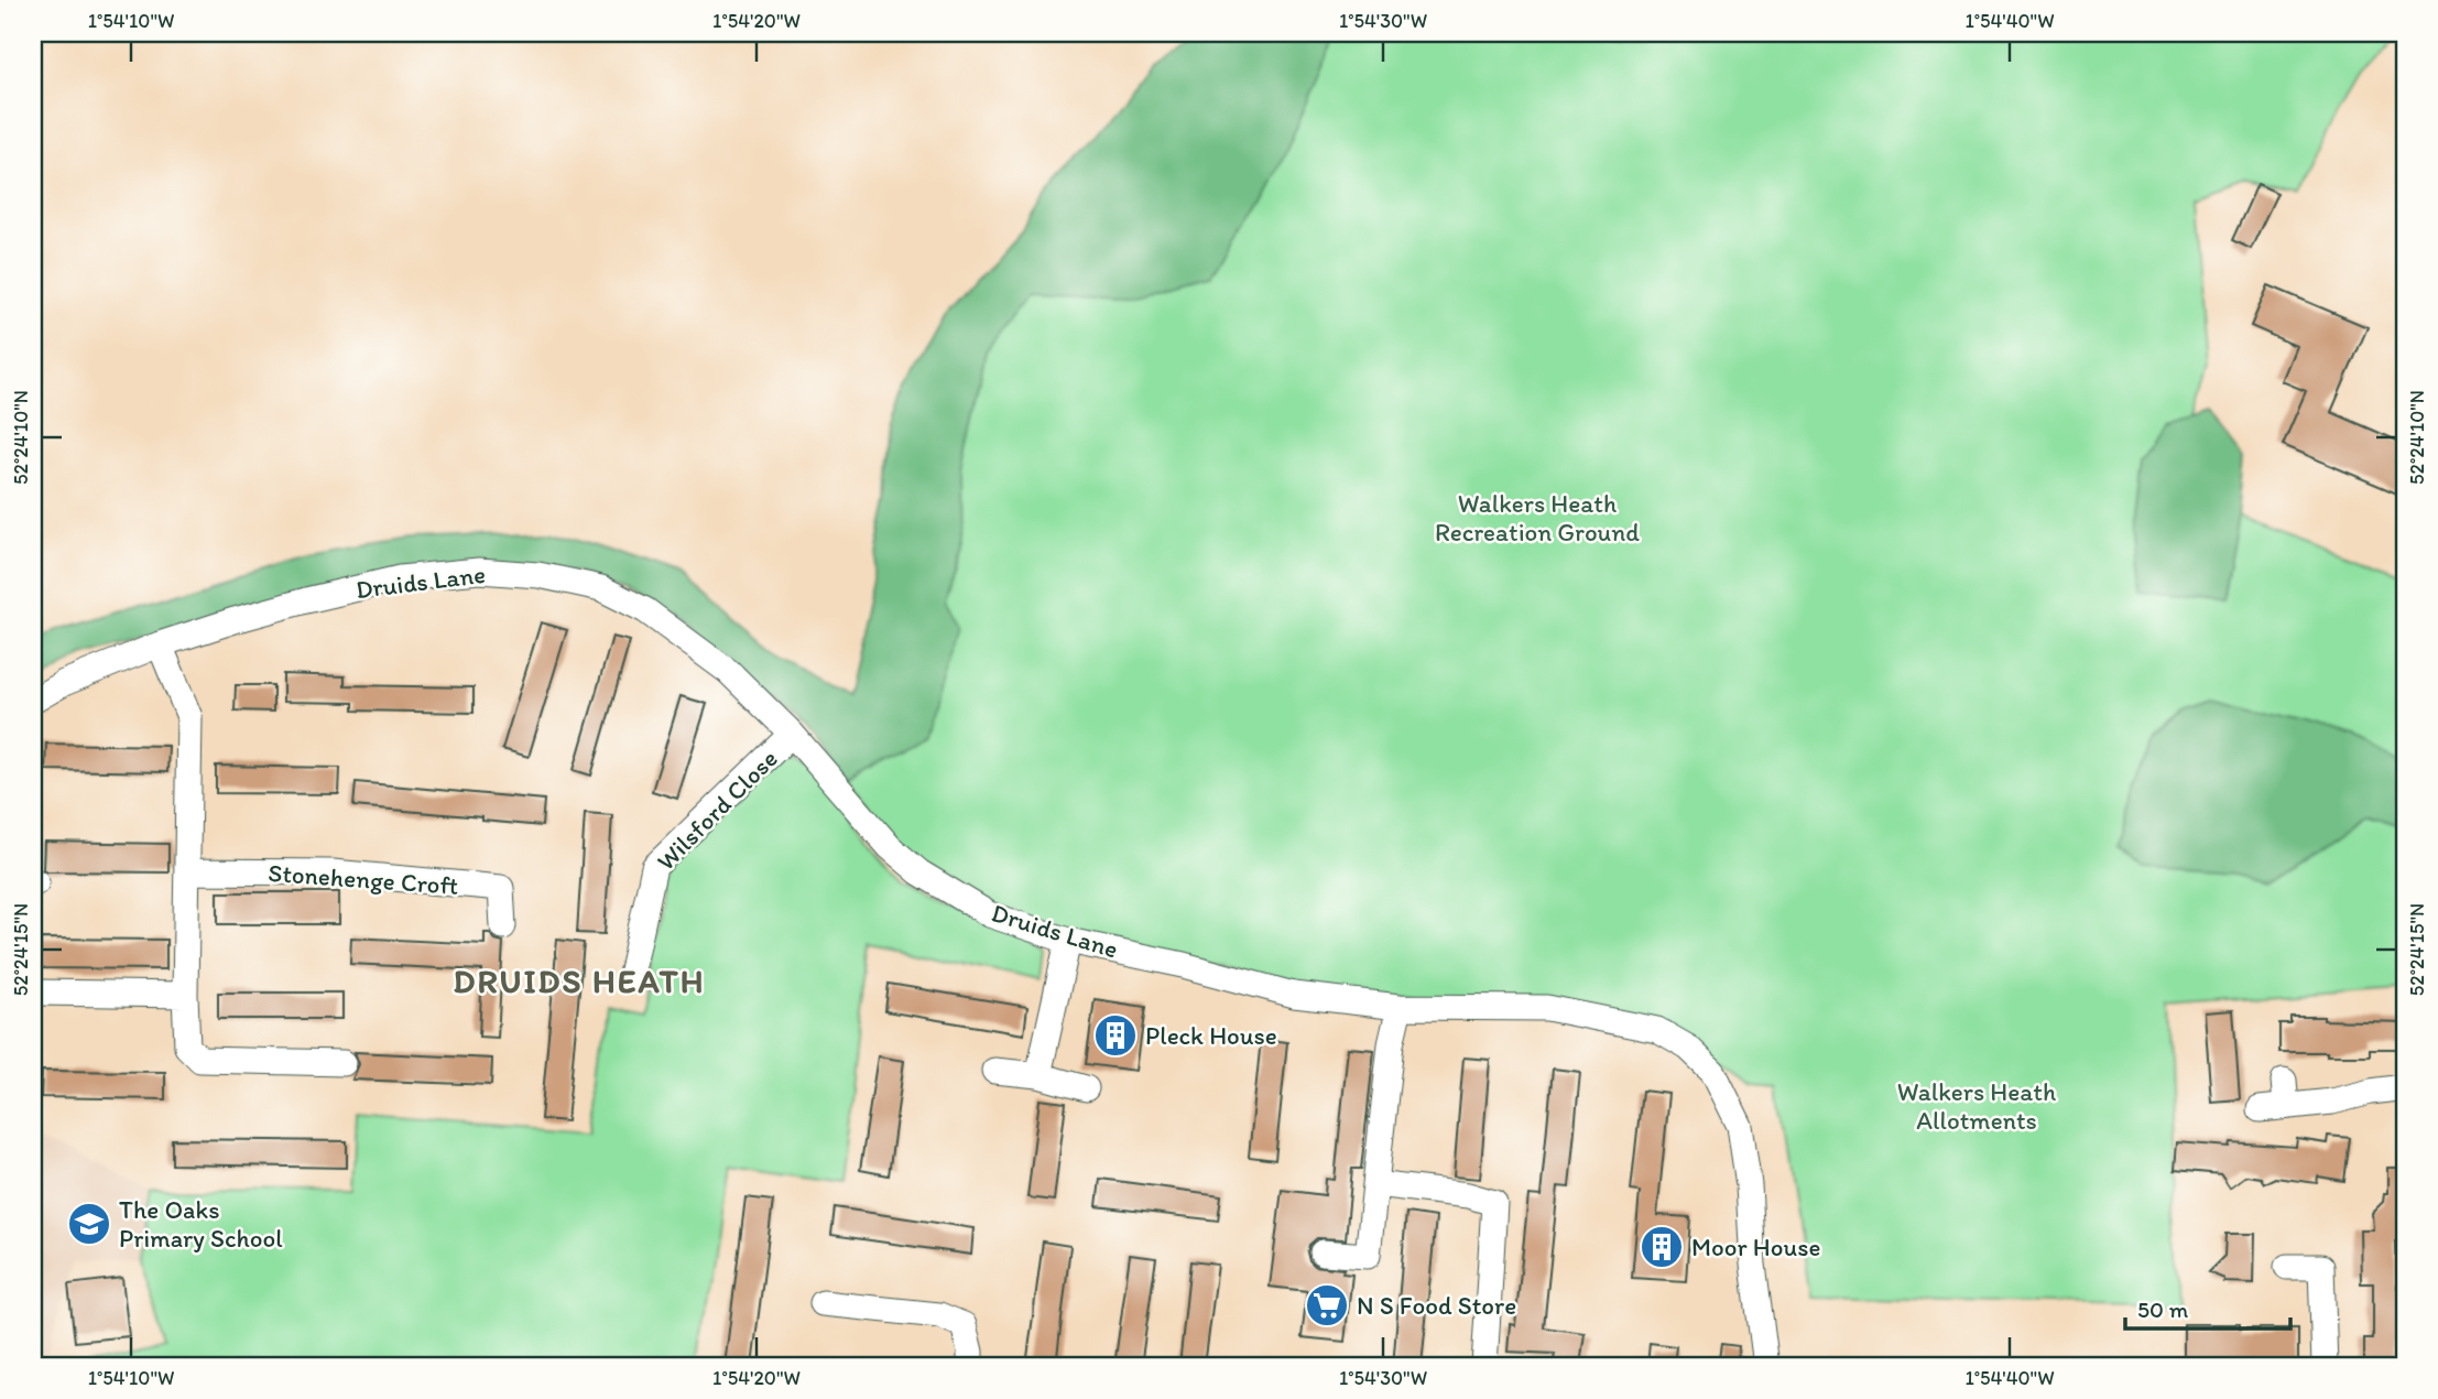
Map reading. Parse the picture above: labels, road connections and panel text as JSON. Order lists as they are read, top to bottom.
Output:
{
  "streets": {
    "street": ["Druids Lane", "Wilsford Close", "Stonehenge Croft"]
  },
  "crossings": [
    ["Druids Lane", "Wilsford Close"]
  ],
  "districts": ["DRUIDS HEATH"],
  "parks": ["Walkers Heath Recreation Ground", "Walkers Heath Allotments"],
  "places": {
    "building": ["Pleck House", "Moor House"],
    "school or university": ["The Oaks Primary School"],
    "supermarket": ["N S Food Store"]
  },
  "scale_bar": "50 m",
  "coordinates": [
    "1°54'10\"W",
    "1°54'20\"W",
    "1°54'30\"W",
    "1°54'40\"W",
    "52°24'10\"N",
    "52°24'15\"N"
  ]
}
